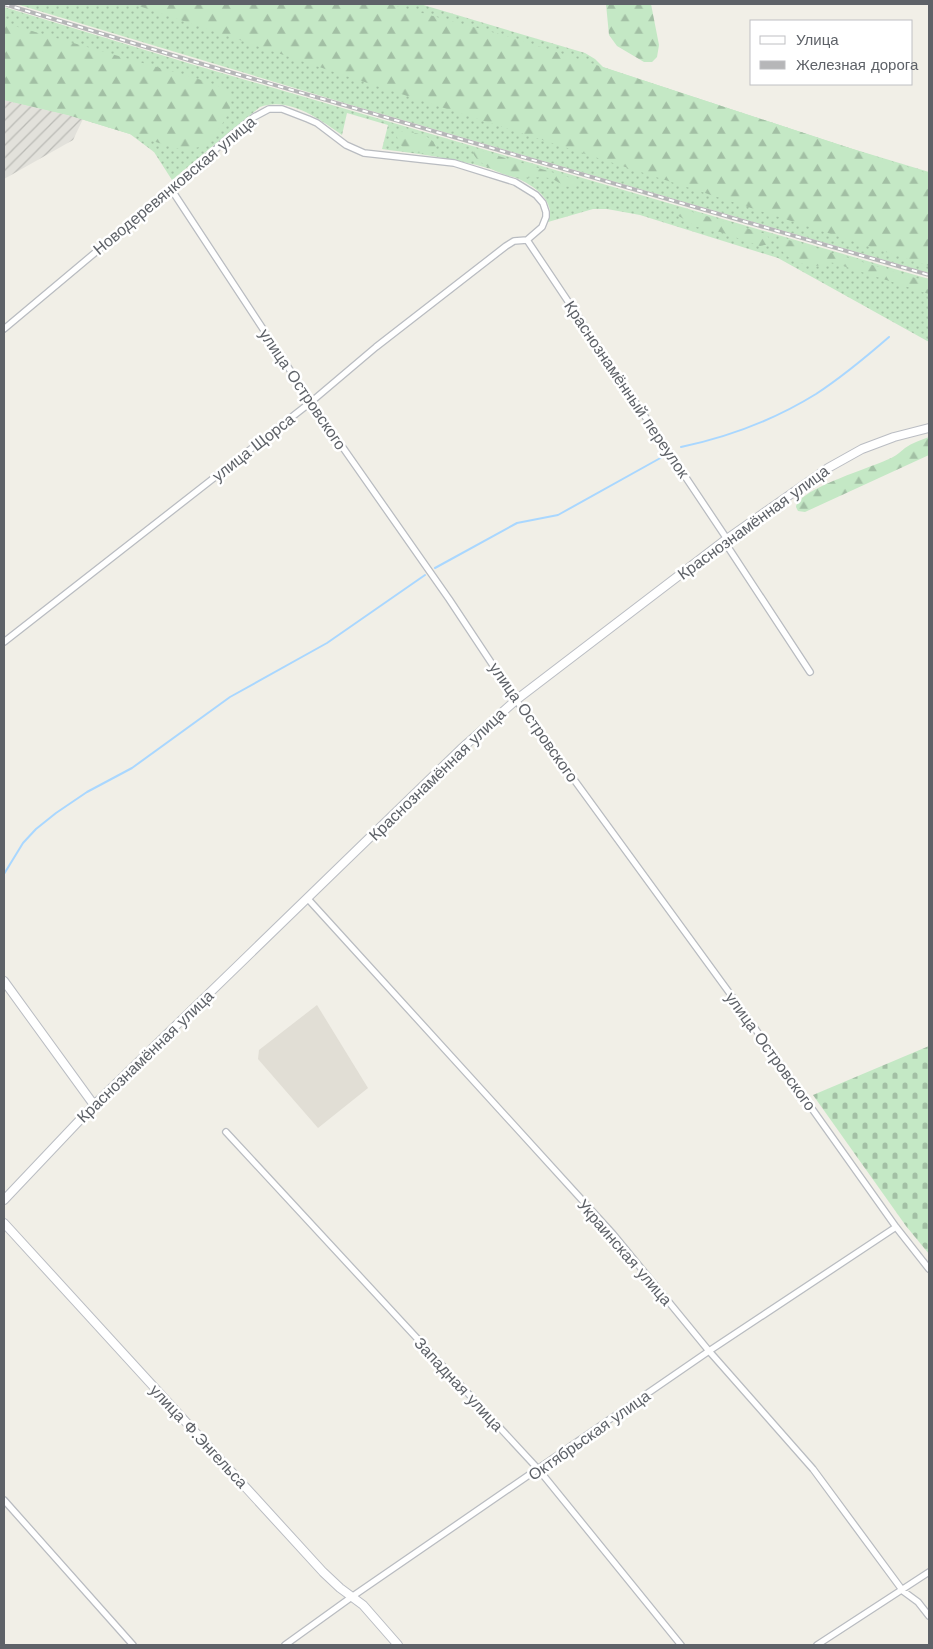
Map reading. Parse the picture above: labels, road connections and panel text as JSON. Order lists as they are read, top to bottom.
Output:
{
  "streets": {
    "main road": ["Краснознамённая улица", "улица Ф.Энгельса"],
    "street": [
      "Новодеревянковская улица",
      "улица Островского",
      "Краснознамённый переулок",
      "улица Щорса",
      "Украинская улица",
      "Западная улица",
      "Октябрьская улица"
    ]
  },
  "crossings": [
    ["Новодеревянковская улица", "улица Островского"],
    ["Новодеревянковская улица", "Краснознамённый переулок"],
    ["Новодеревянковская улица", "улица Щорса"],
    ["улица Островского", "улица Щорса"],
    ["улица Островского", "Краснознамённая улица"],
    ["улица Островского", "Октябрьская улица"],
    ["Краснознамённый переулок", "улица Щорса"],
    ["Краснознамённый переулок", "Краснознамённая улица"],
    ["Краснознамённая улица", "Украинская улица"],
    ["Украинская улица", "Октябрьская улица"],
    ["Западная улица", "Октябрьская улица"],
    ["Октябрьская улица", "улица Ф.Энгельса"]
  ],
  "legend": ["Улица", "Железная дорога"]
}
